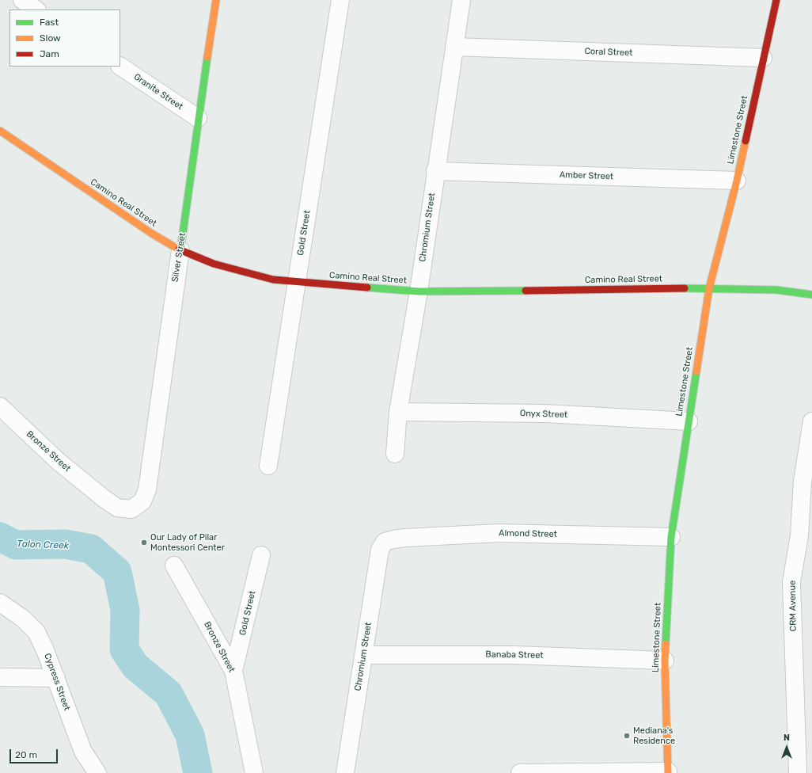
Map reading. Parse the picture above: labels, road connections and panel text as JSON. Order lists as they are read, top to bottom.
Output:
{
  "streets": {
    "street": [
      "Coral Street",
      "Granite Street",
      "Limestone Street",
      "Amber Street",
      "Camino Real Street",
      "Chromium Street",
      "Gold Street",
      "Silver Street",
      "Onyx Street",
      "Bronze Street",
      "Almond Street",
      "CRM Avenue",
      "Banaba Street",
      "Cypress Street"
    ]
  },
  "crossings": [
    ["Coral Street", "Limestone Street"],
    ["Coral Street", "Chromium Street"],
    ["Granite Street", "Silver Street"],
    ["Limestone Street", "Amber Street"],
    ["Limestone Street", "Camino Real Street"],
    ["Limestone Street", "Onyx Street"],
    ["Limestone Street", "Almond Street"],
    ["Limestone Street", "Banaba Street"],
    ["Amber Street", "Chromium Street"],
    ["Camino Real Street", "Chromium Street"],
    ["Camino Real Street", "Gold Street"],
    ["Camino Real Street", "Silver Street"],
    ["Chromium Street", "Onyx Street"],
    ["Chromium Street", "Almond Street"],
    ["Chromium Street", "Banaba Street"],
    ["Gold Street", "Bronze Street"],
    ["Silver Street", "Bronze Street"]
  ],
  "water": ["Talon Creek"],
  "places": ["Our Lady of Pilar Montessori Center", "Mediana's Residence"],
  "legend": ["Fast", "Slow", "Jam"],
  "scale_bar": "20 m",
  "north": "top"
}
